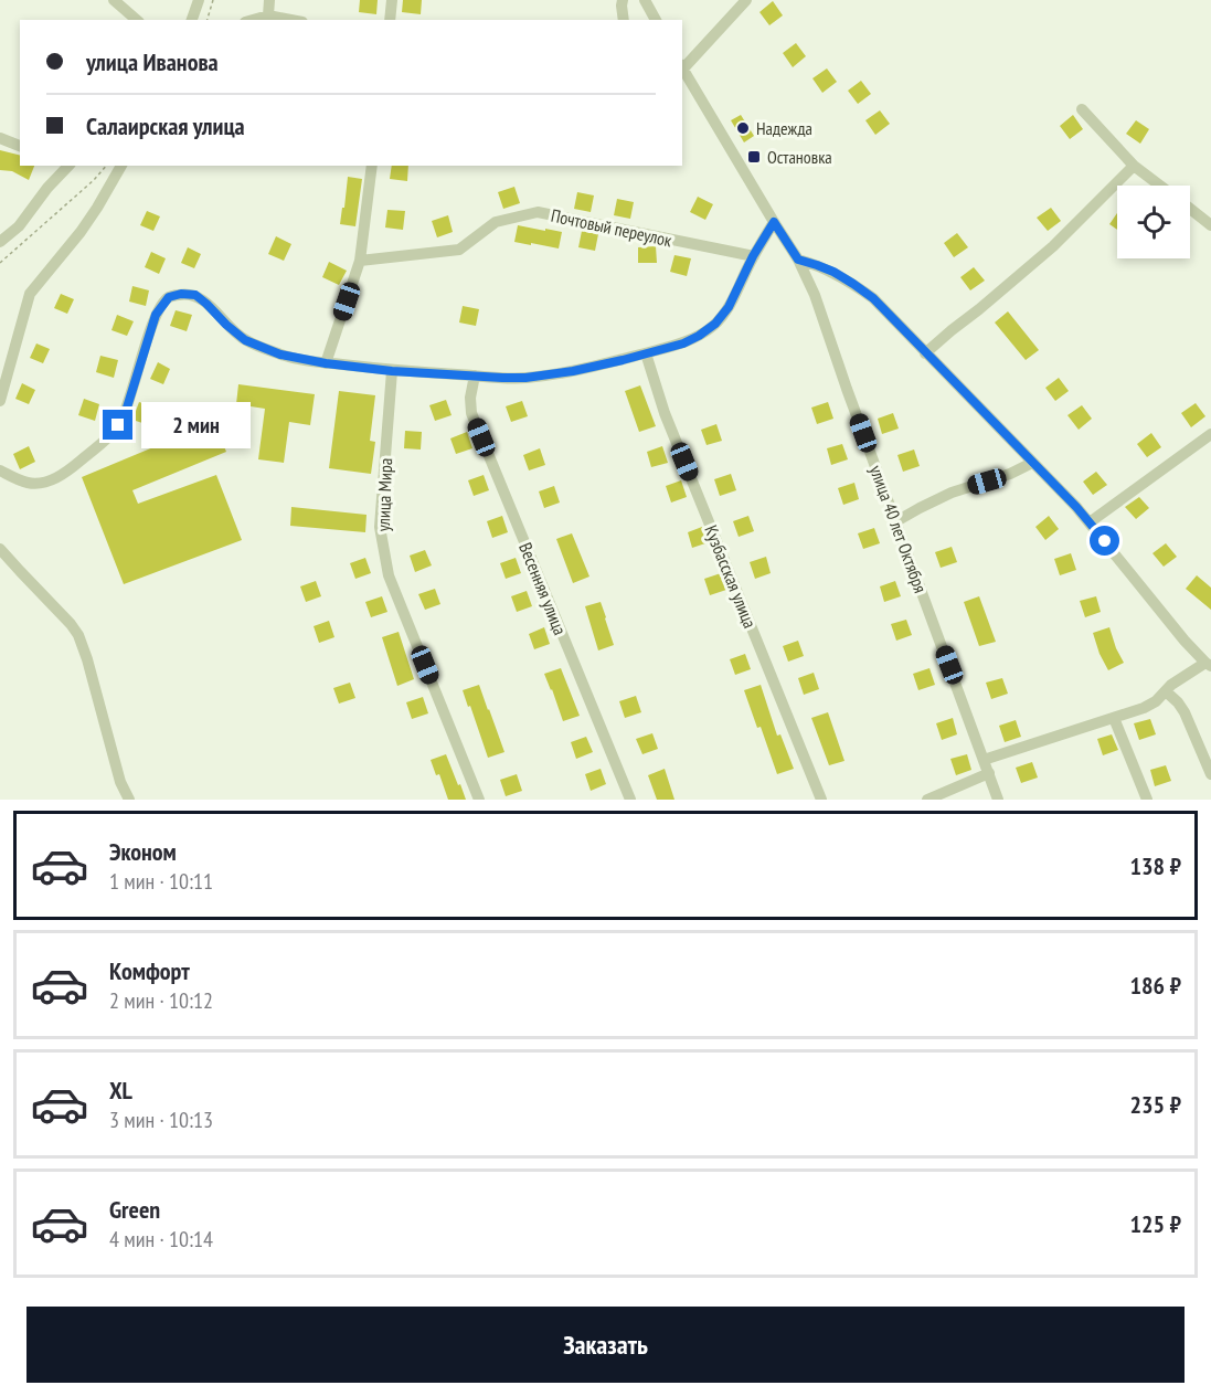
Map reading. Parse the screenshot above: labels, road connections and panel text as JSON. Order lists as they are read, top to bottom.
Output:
{
  "streets": {
    "street": [
      "Почтовый переулок",
      "улица Мира",
      "улица 40 лет Октября",
      "Кузбасская улица",
      "Весенняя улица"
    ]
  },
  "places": {
    "other": ["Надежда"],
    "transit": ["Остановка"]
  },
  "page": {
    "banner": ["улица Иванова", "Салаирская улица"],
    "bubble": "2 мин",
    "list": [
      {
        "name": "Эконом",
        "note": "1 мин · 10:11",
        "value": "138 ₽"
      },
      {
        "name": "Комфорт",
        "note": "2 мин · 10:12",
        "value": "186 ₽"
      },
      {
        "name": "XL",
        "note": "3 мин · 10:13",
        "value": "235 ₽"
      },
      {
        "name": "Green",
        "note": "4 мин · 10:14",
        "value": "125 ₽"
      }
    ],
    "buttons": "Заказать"
  }
}
